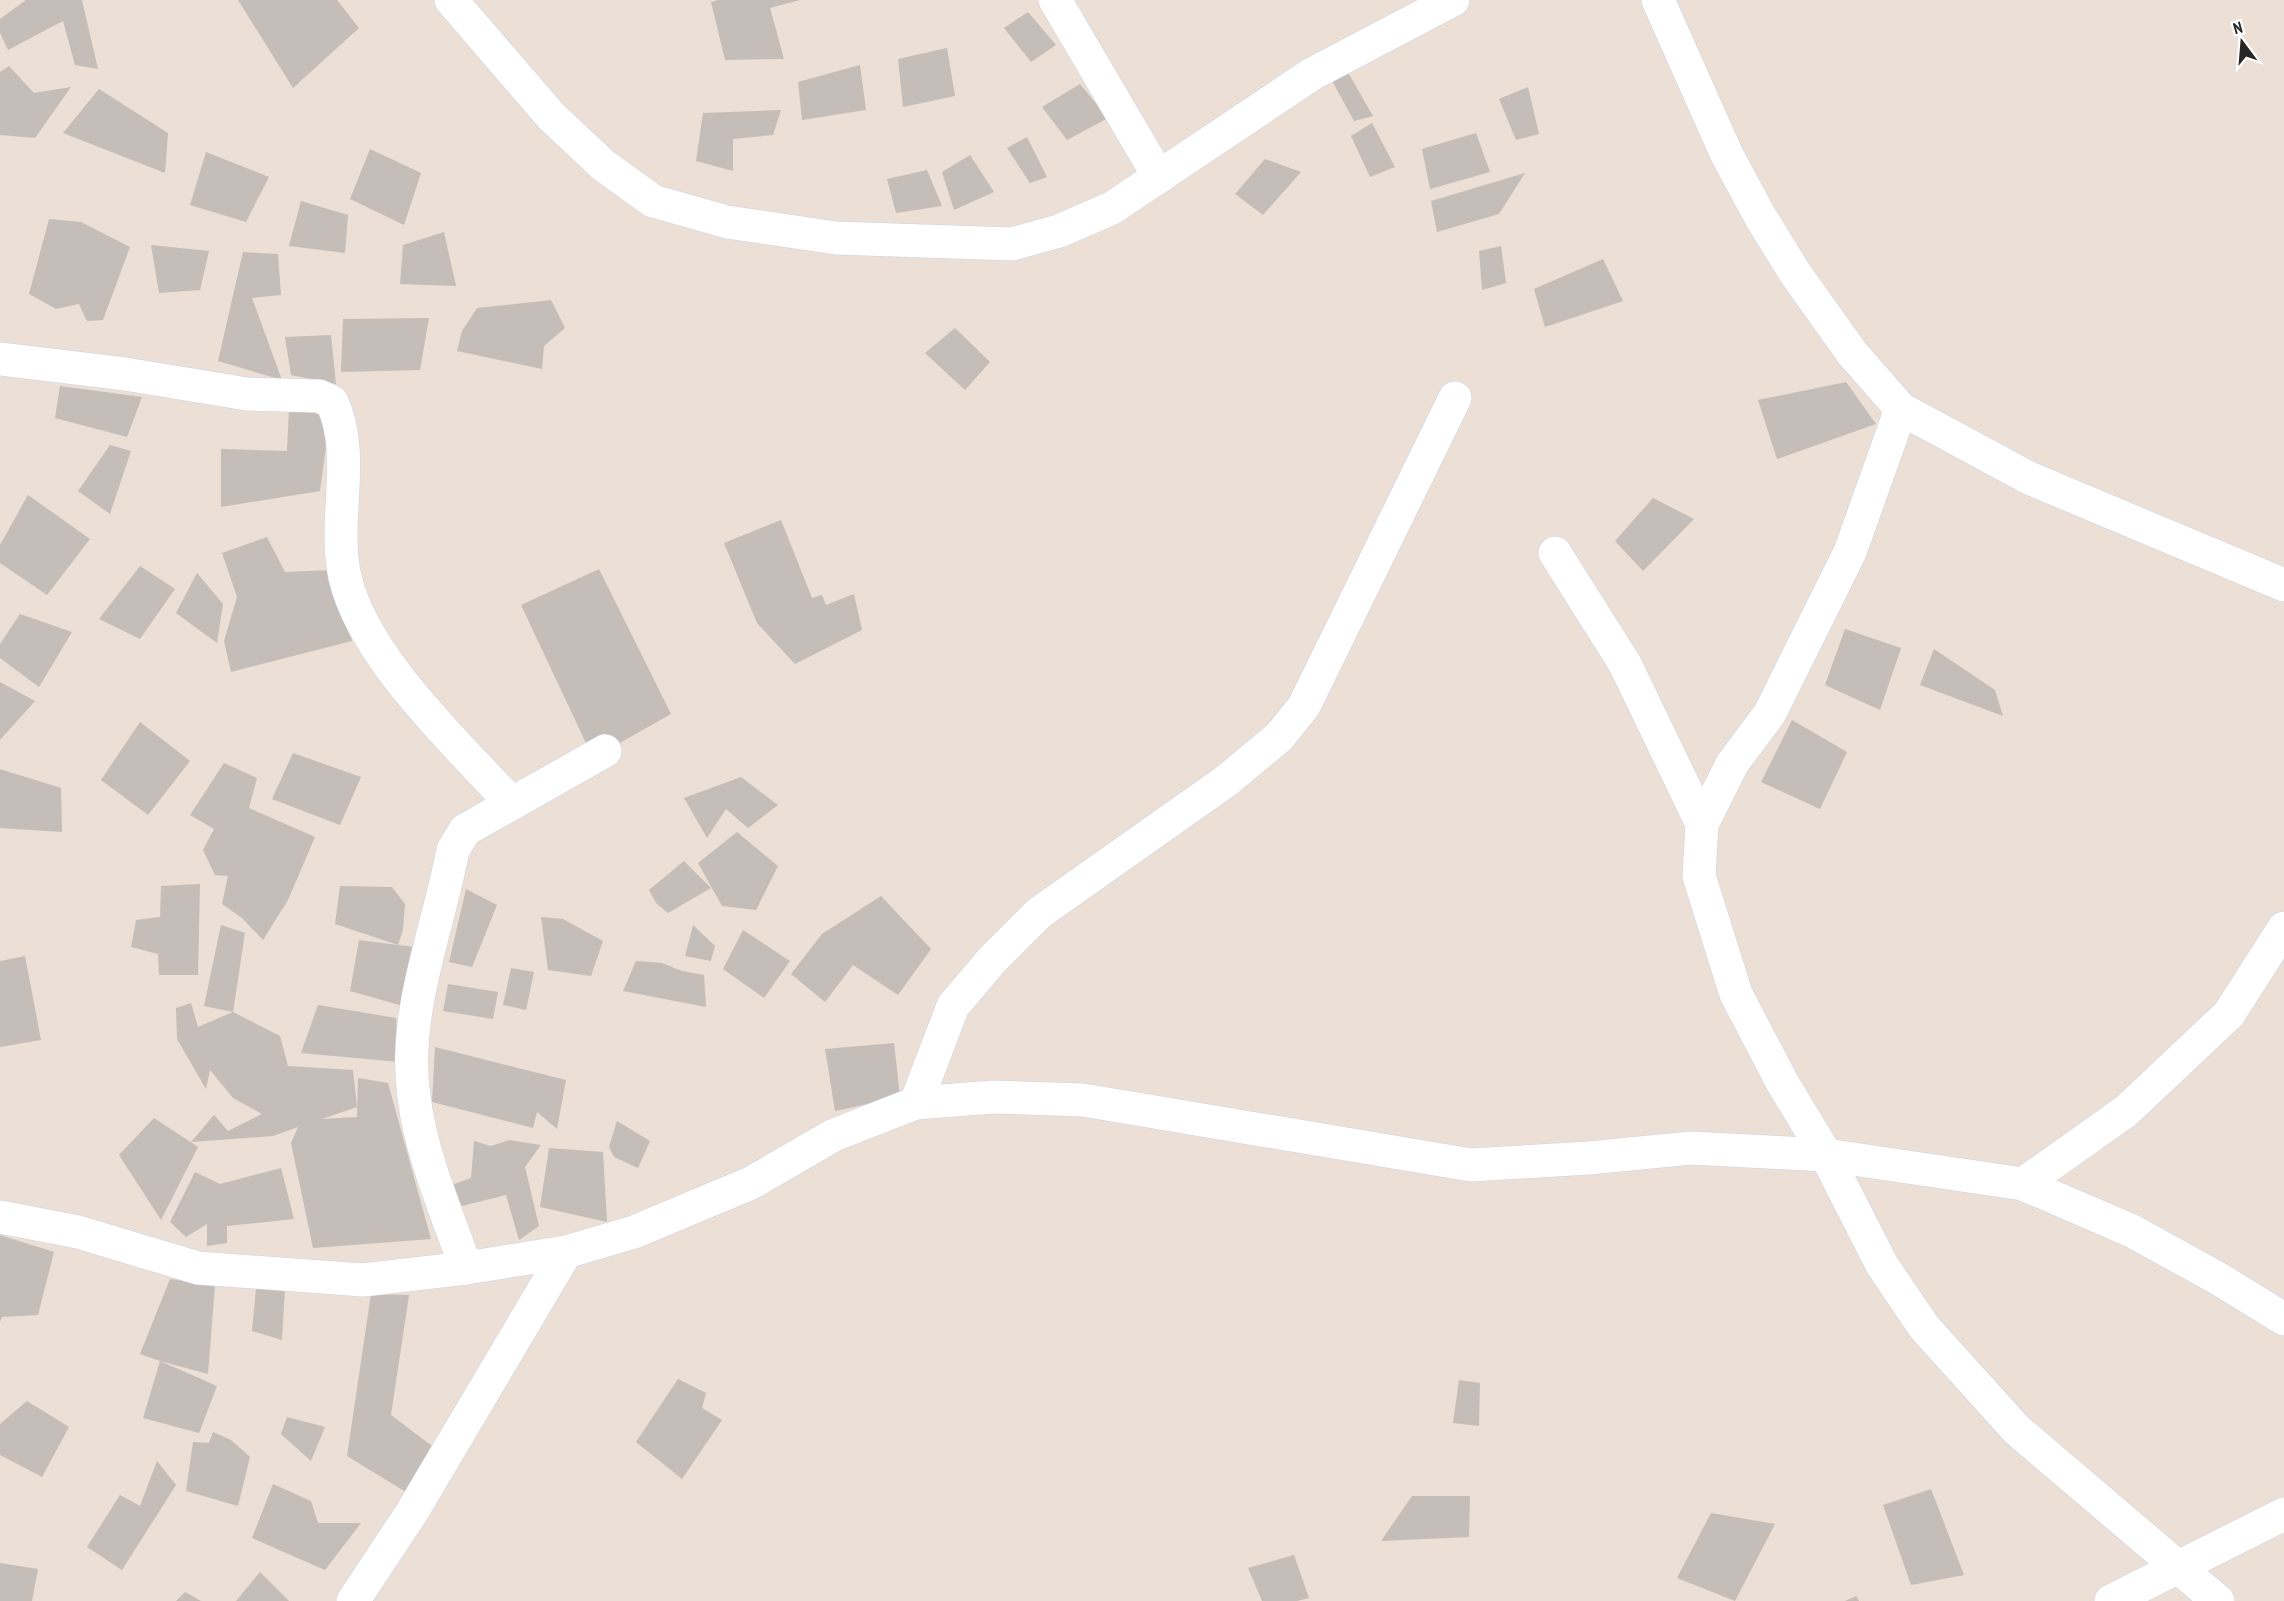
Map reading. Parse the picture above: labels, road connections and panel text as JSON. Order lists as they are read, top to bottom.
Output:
{
  "north": "top"
}
